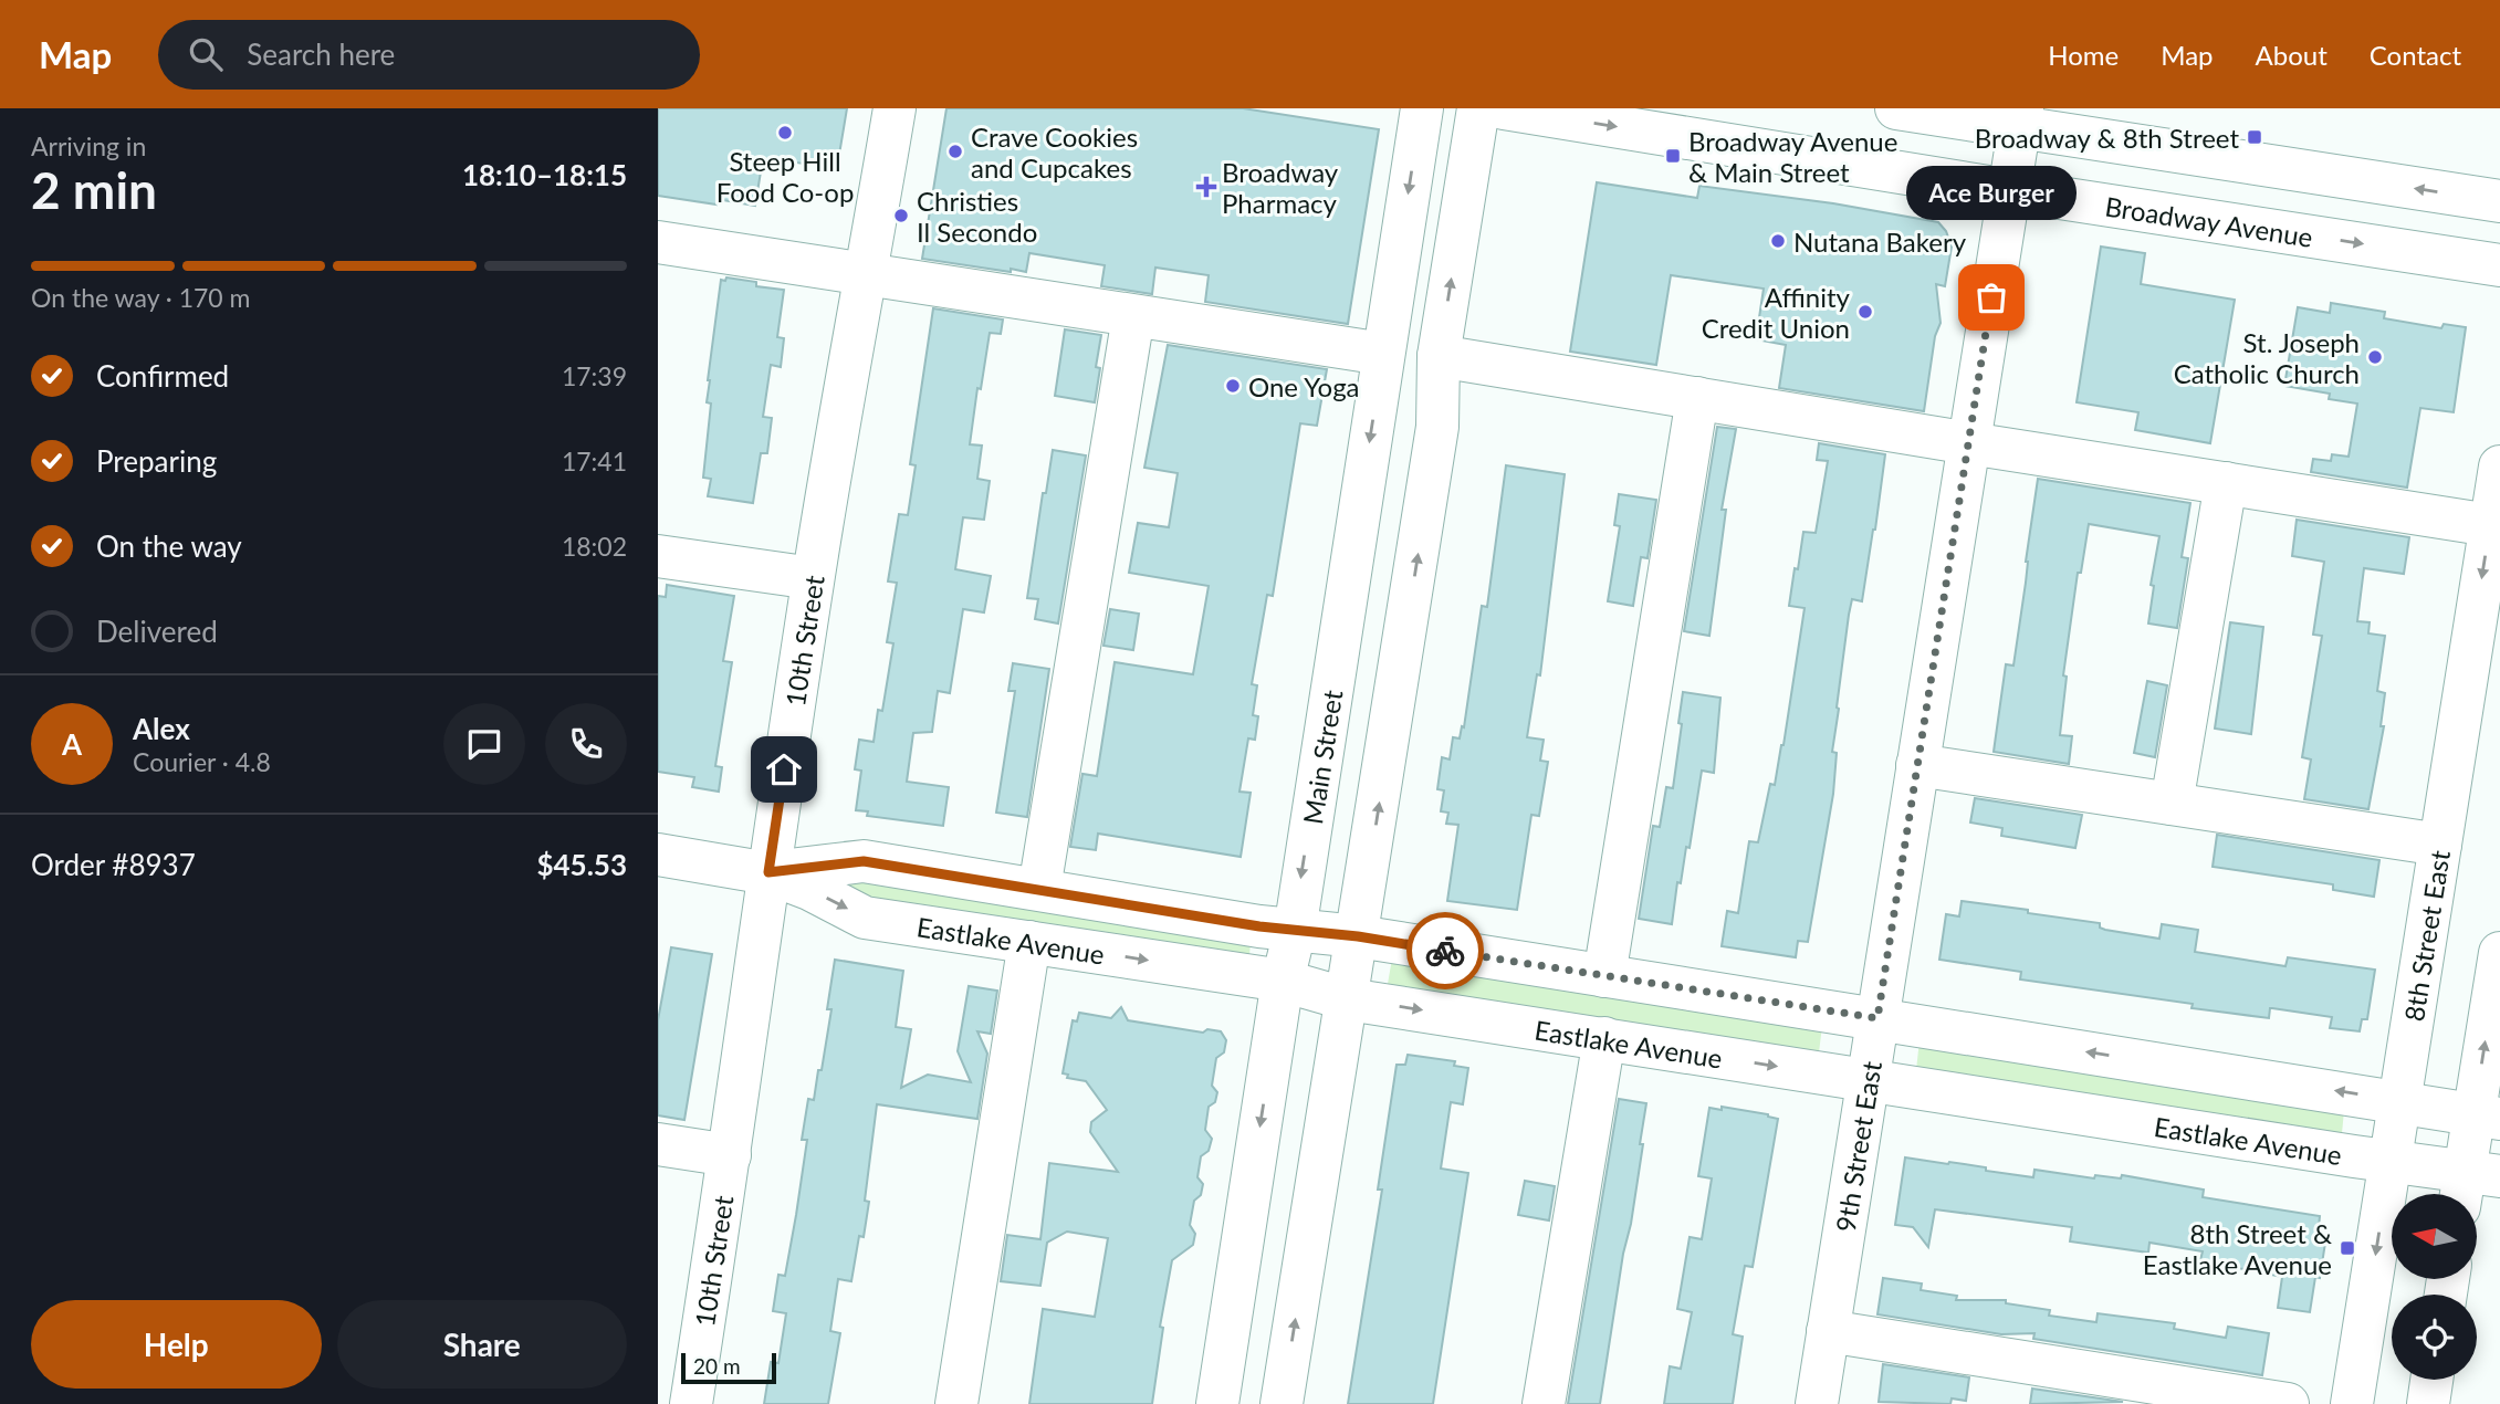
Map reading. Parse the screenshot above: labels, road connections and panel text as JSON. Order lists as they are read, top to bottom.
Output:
{
  "streets": {
    "street": [
      "Broadway Avenue",
      "10th Street",
      "Main Street",
      "8th Street East",
      "Eastlake Avenue",
      "9th Street East"
    ]
  },
  "crossings": [
    ["Broadway Avenue", "9th Street East"],
    ["10th Street", "Eastlake Avenue"],
    ["Main Street", "Eastlake Avenue"],
    ["8th Street East", "Eastlake Avenue"],
    ["Eastlake Avenue", "9th Street East"]
  ],
  "places": {
    "other": [
      "Steep Hill Food Co-op",
      "Crave Cookies and Cupcakes",
      "Christies Il Secondo",
      "Nutana Bakery",
      "Ace Burger",
      "Affinity Credit Union",
      "St. Joseph Catholic Church",
      "One Yoga"
    ],
    "transit": ["Broadway & 8th Street", "Broadway Avenue & Main Street", "8th Street & Eastlake Avenue"],
    "health": ["Broadway Pharmacy"]
  },
  "scale_bar": "20 m",
  "north": "left",
  "page": {
    "header": "Map",
    "search": "Search here",
    "nav": [
      "Home",
      "Map",
      "About",
      "Contact"
    ],
    "heading": ["2 min", "Arriving in", "18:10–18:15"],
    "panel": [
      "Alex",
      "Courier · 4.8",
      "Order #8937",
      "$45.53"
    ],
    "bubble": "Ace Burger",
    "bar": "On the way · 170 m",
    "list": [
      ["Confirmed", "17:39"],
      ["Preparing", "17:41"],
      ["On the way", "18:02"],
      "Delivered"
    ],
    "round": "A",
    "buttons": ["Help", "Share"],
    "scale": "20 m"
  }
}
